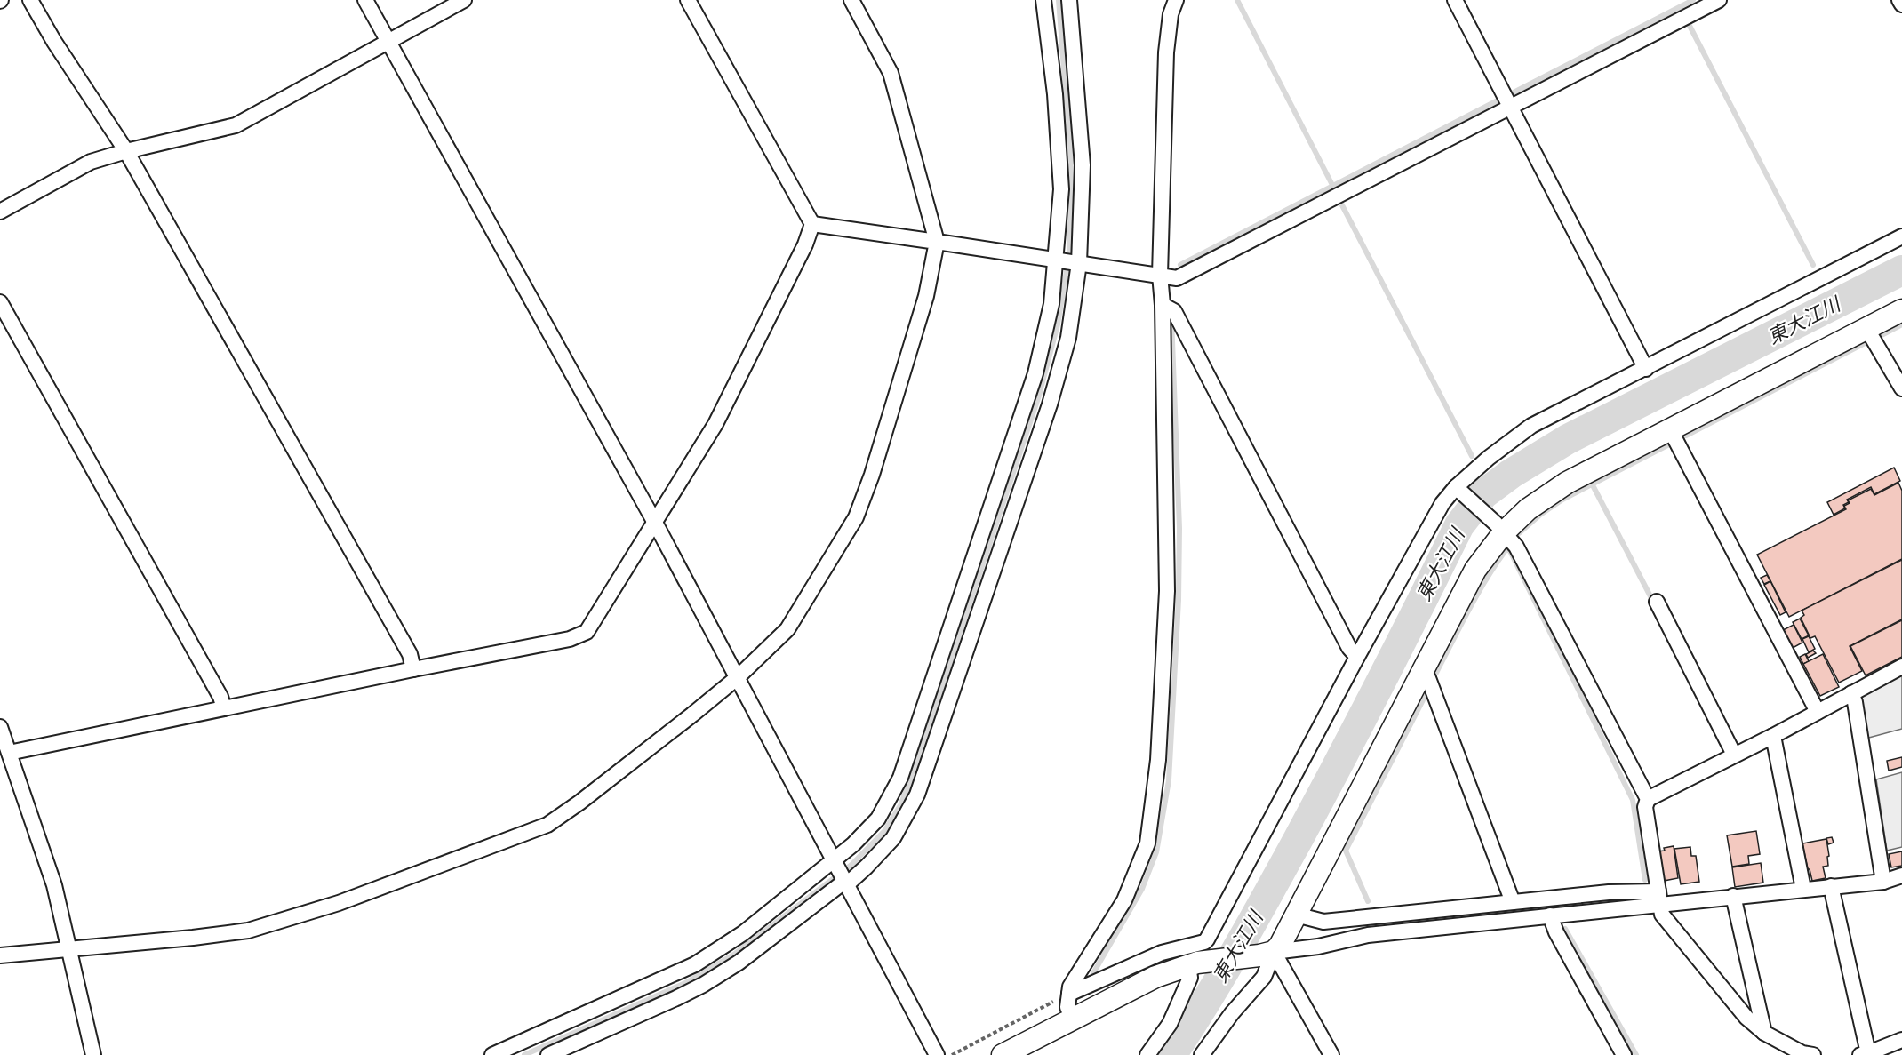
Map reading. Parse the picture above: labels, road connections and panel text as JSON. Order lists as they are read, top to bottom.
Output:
{
  "water": ["東大江川"]
}
